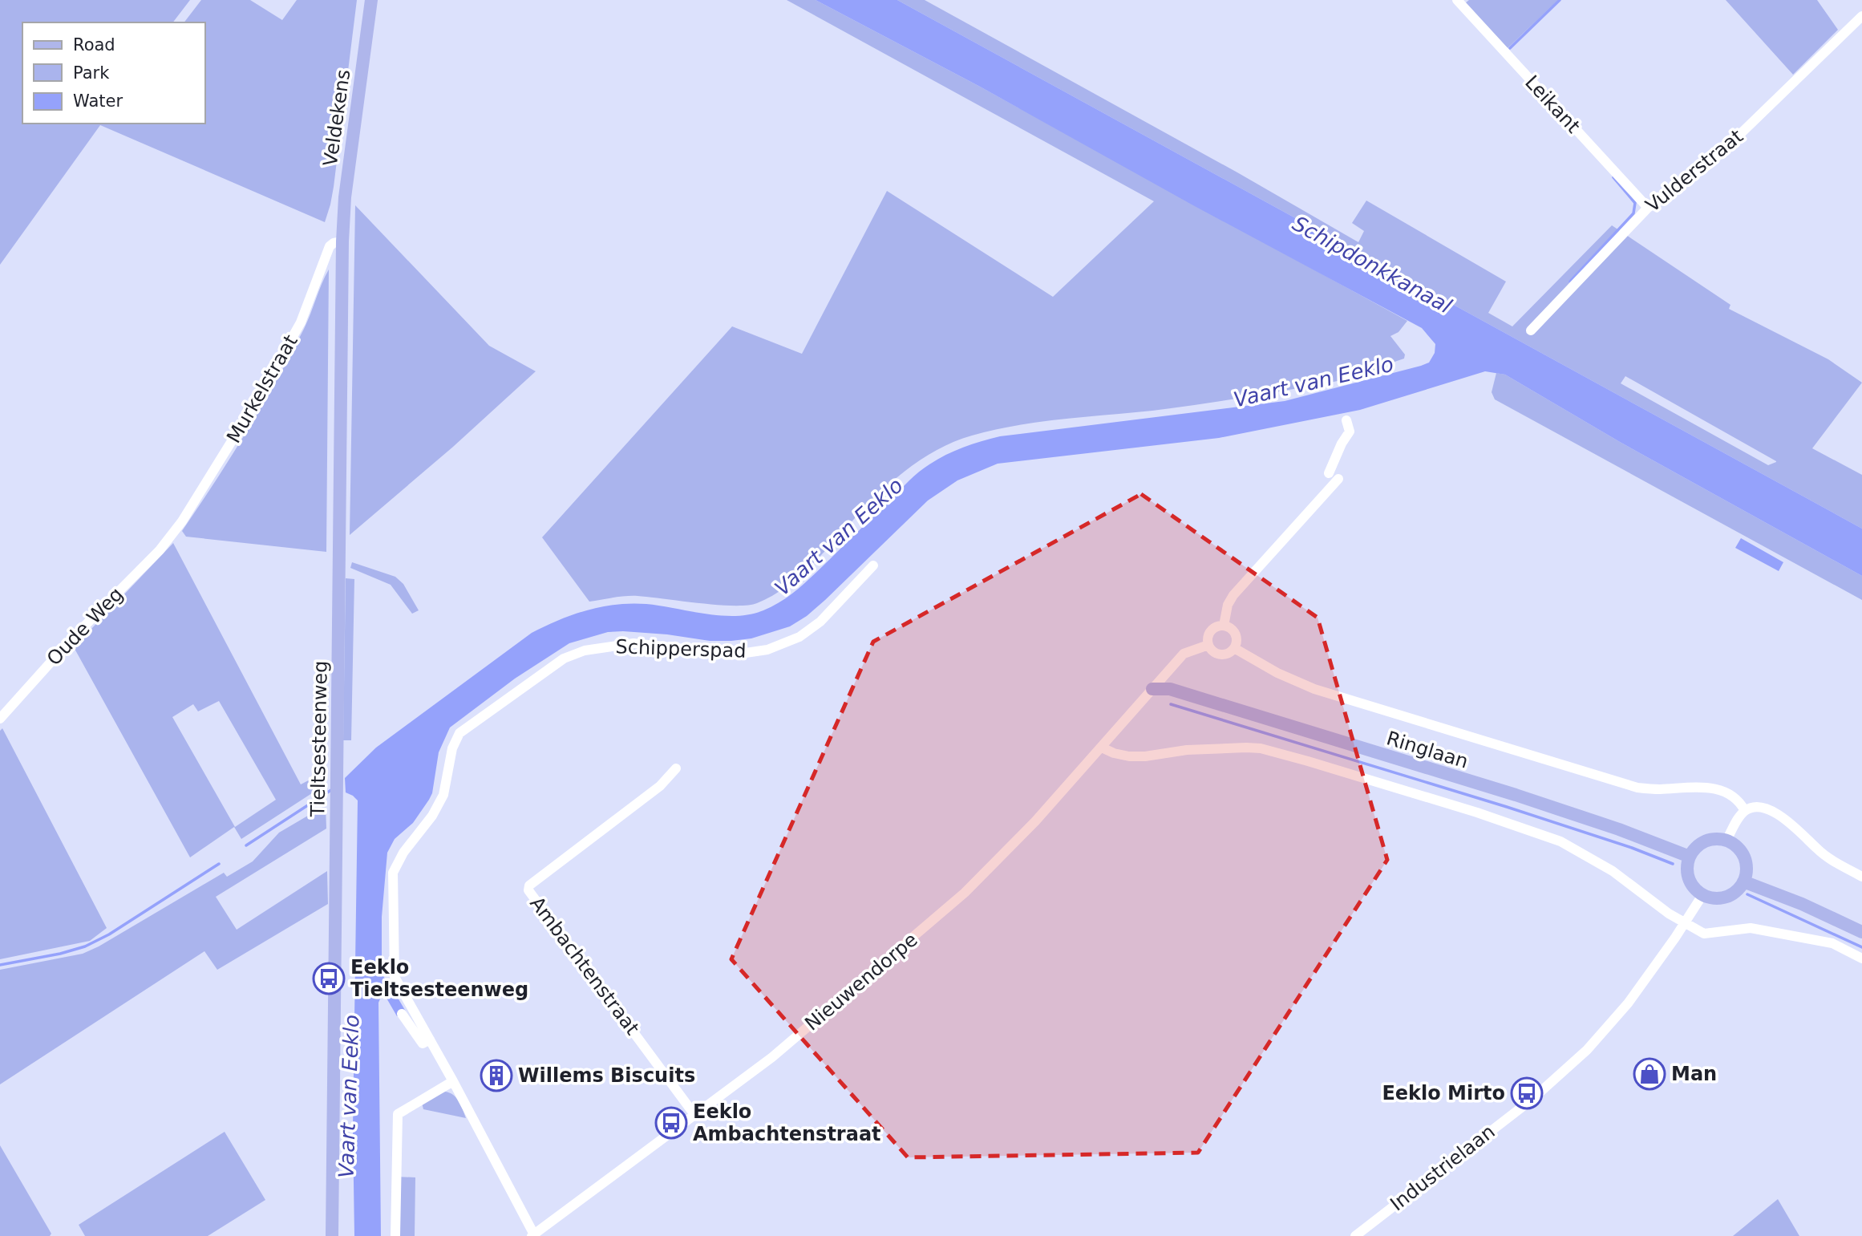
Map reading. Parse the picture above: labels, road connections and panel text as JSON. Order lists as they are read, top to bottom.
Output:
{
  "streets": {
    "main road": ["Veldekens", "Tieltsesteenweg", "Ringlaan"],
    "street": [
      "Leikant",
      "Vulderstraat",
      "Murkelstraat",
      "Oude Weg",
      "Schipperspad",
      "Ambachtenstraat",
      "Nieuwendorpe",
      "Industrielaan"
    ]
  },
  "crossings": [
    ["Leikant", "Vulderstraat"],
    ["Veldekens", "Murkelstraat"],
    ["Veldekens", "Tieltsesteenweg"],
    ["Murkelstraat", "Oude Weg"],
    ["Murkelstraat", "Tieltsesteenweg"],
    ["Schipperspad", "Nieuwendorpe"],
    ["Ringlaan", "Nieuwendorpe"],
    ["Ringlaan", "Industrielaan"],
    ["Ambachtenstraat", "Nieuwendorpe"]
  ],
  "water": ["Schipdonkkanaal", "Vaart van Eeklo"],
  "places": {
    "bus stop": ["Eeklo Tieltsesteenweg", "Eeklo Mirto", "Eeklo Ambachtenstraat"],
    "shop": ["Man"],
    "building": ["Willems Biscuits"]
  },
  "legend": ["Road", "Park", "Water"]
}
